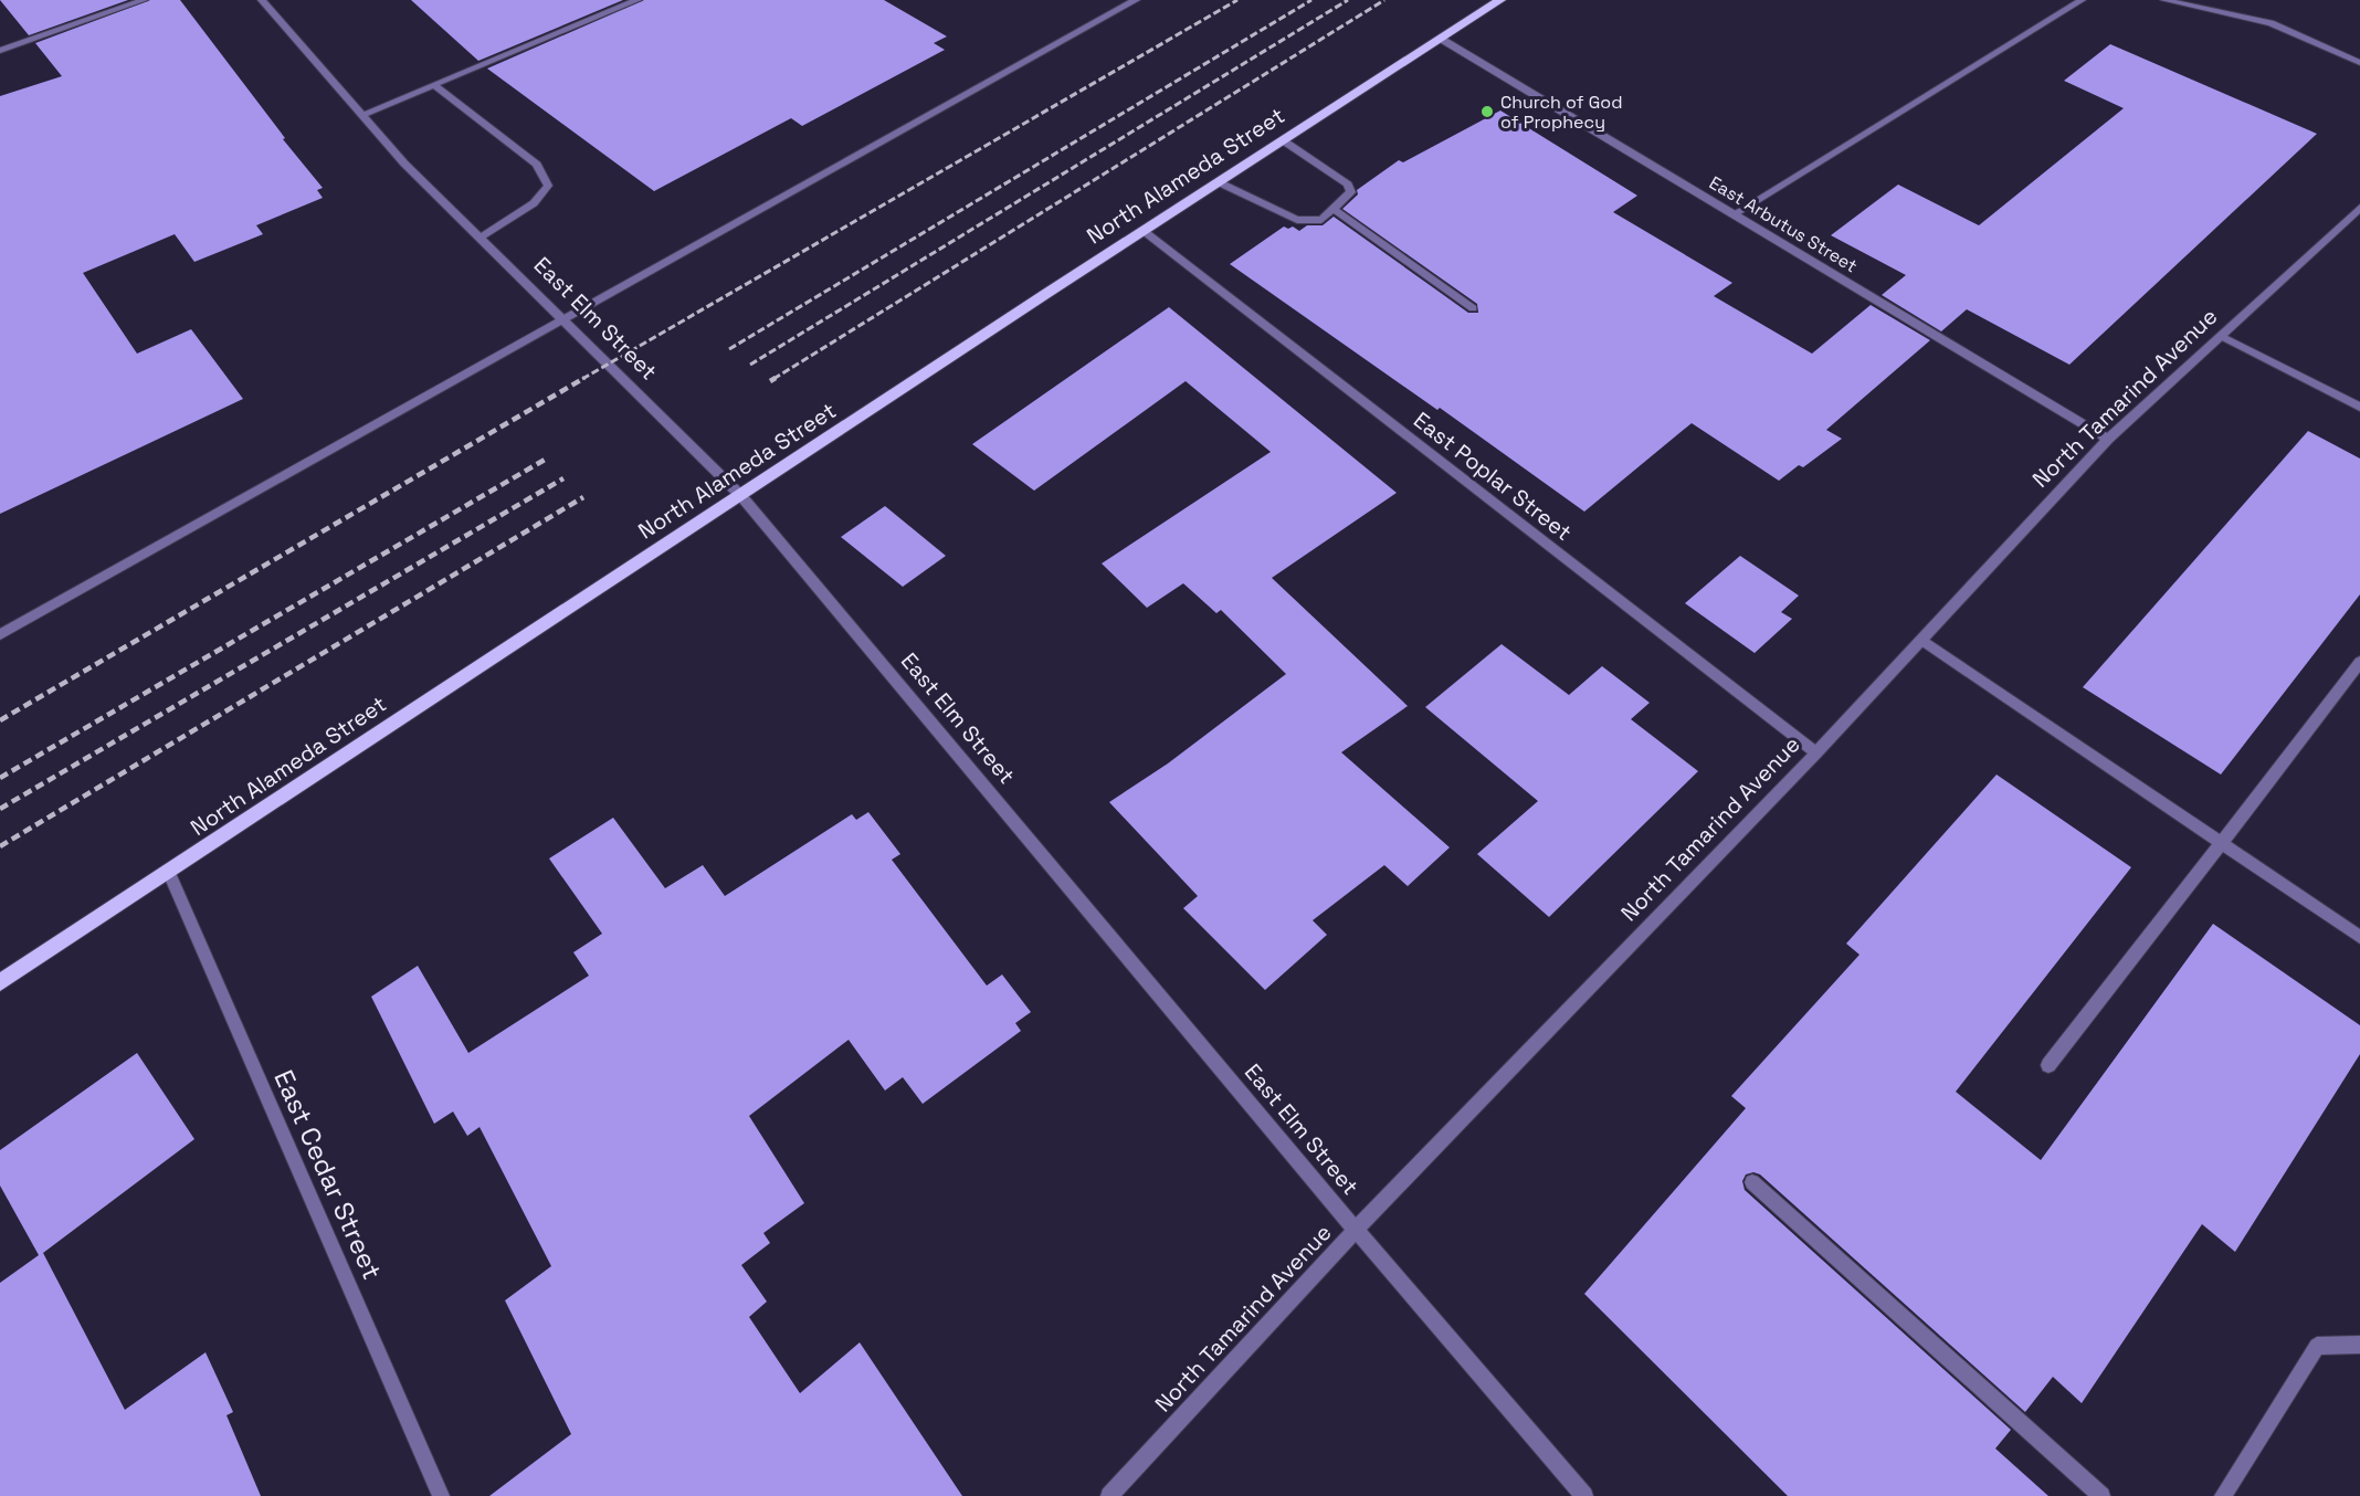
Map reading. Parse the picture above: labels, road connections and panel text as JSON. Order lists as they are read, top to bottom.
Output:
{
  "streets": {
    "main road": ["North Alameda Street"],
    "street": [
      "East Arbutus Street",
      "East Elm Street",
      "North Tamarind Avenue",
      "East Poplar Street",
      "East Cedar Street"
    ]
  },
  "crossings": [
    ["North Alameda Street", "East Arbutus Street"],
    ["North Alameda Street", "East Elm Street"],
    ["North Alameda Street", "East Poplar Street"],
    ["North Alameda Street", "East Cedar Street"],
    ["East Arbutus Street", "North Tamarind Avenue"],
    ["East Elm Street", "North Tamarind Avenue"],
    ["North Tamarind Avenue", "East Poplar Street"]
  ],
  "places": ["Church of God of Prophecy"]
}
